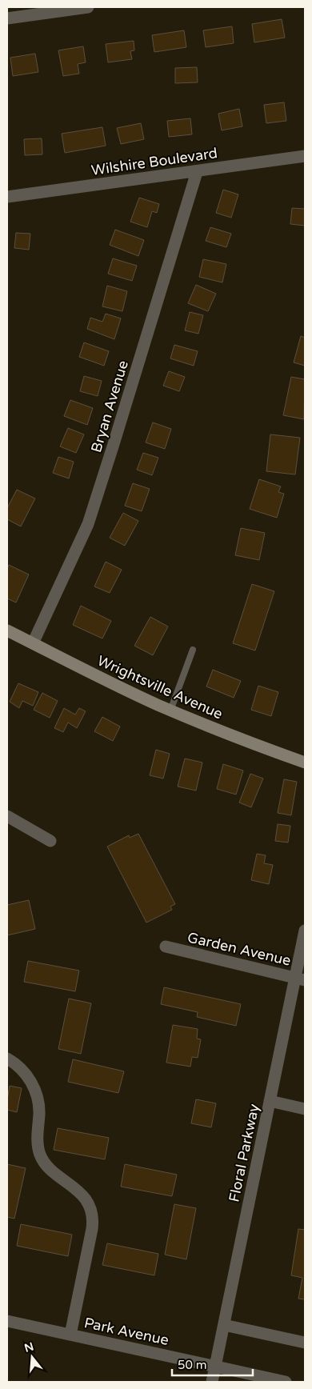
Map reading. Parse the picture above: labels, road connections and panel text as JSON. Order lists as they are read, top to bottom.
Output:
{
  "streets": {
    "street": [
      "Wilshire Boulevard",
      "Bryan Avenue",
      "Wrightsville Avenue",
      "Garden Avenue",
      "Floral Parkway",
      "Park Avenue"
    ]
  },
  "crossings": [
    ["Wilshire Boulevard", "Bryan Avenue"],
    ["Bryan Avenue", "Wrightsville Avenue"],
    ["Garden Avenue", "Floral Parkway"],
    ["Floral Parkway", "Park Avenue"]
  ],
  "scale_bar": "50 m",
  "north": "top"
}
